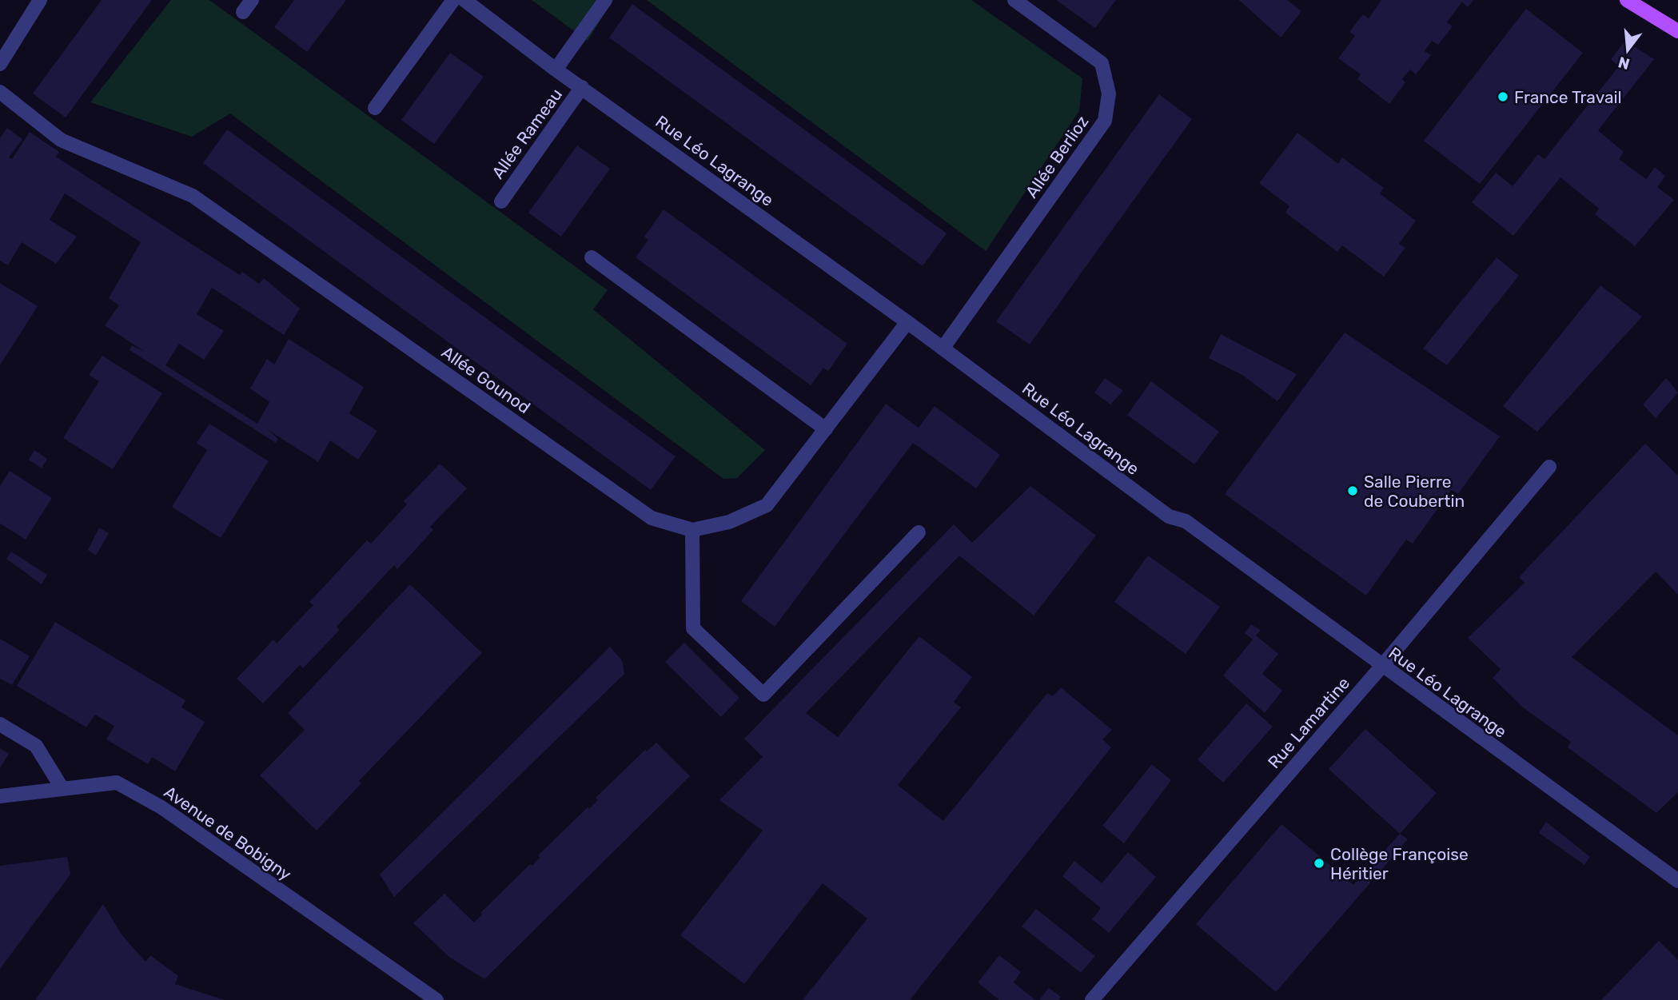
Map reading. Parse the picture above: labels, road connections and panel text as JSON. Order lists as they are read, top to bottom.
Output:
{
  "streets": {
    "street": [
      "Allée Rameau",
      "Allée Berlioz",
      "Rue Léo Lagrange",
      "Allée Gounod",
      "Rue Lamartine",
      "Avenue de Bobigny"
    ]
  },
  "crossings": [
    ["Allée Rameau", "Rue Léo Lagrange"],
    ["Allée Berlioz", "Rue Léo Lagrange"],
    ["Rue Léo Lagrange", "Allée Gounod"],
    ["Rue Léo Lagrange", "Rue Lamartine"]
  ],
  "places": ["France Travail", "Salle Pierre de Coubertin", "Collège Françoise Héritier"],
  "north": "bottom"
}
